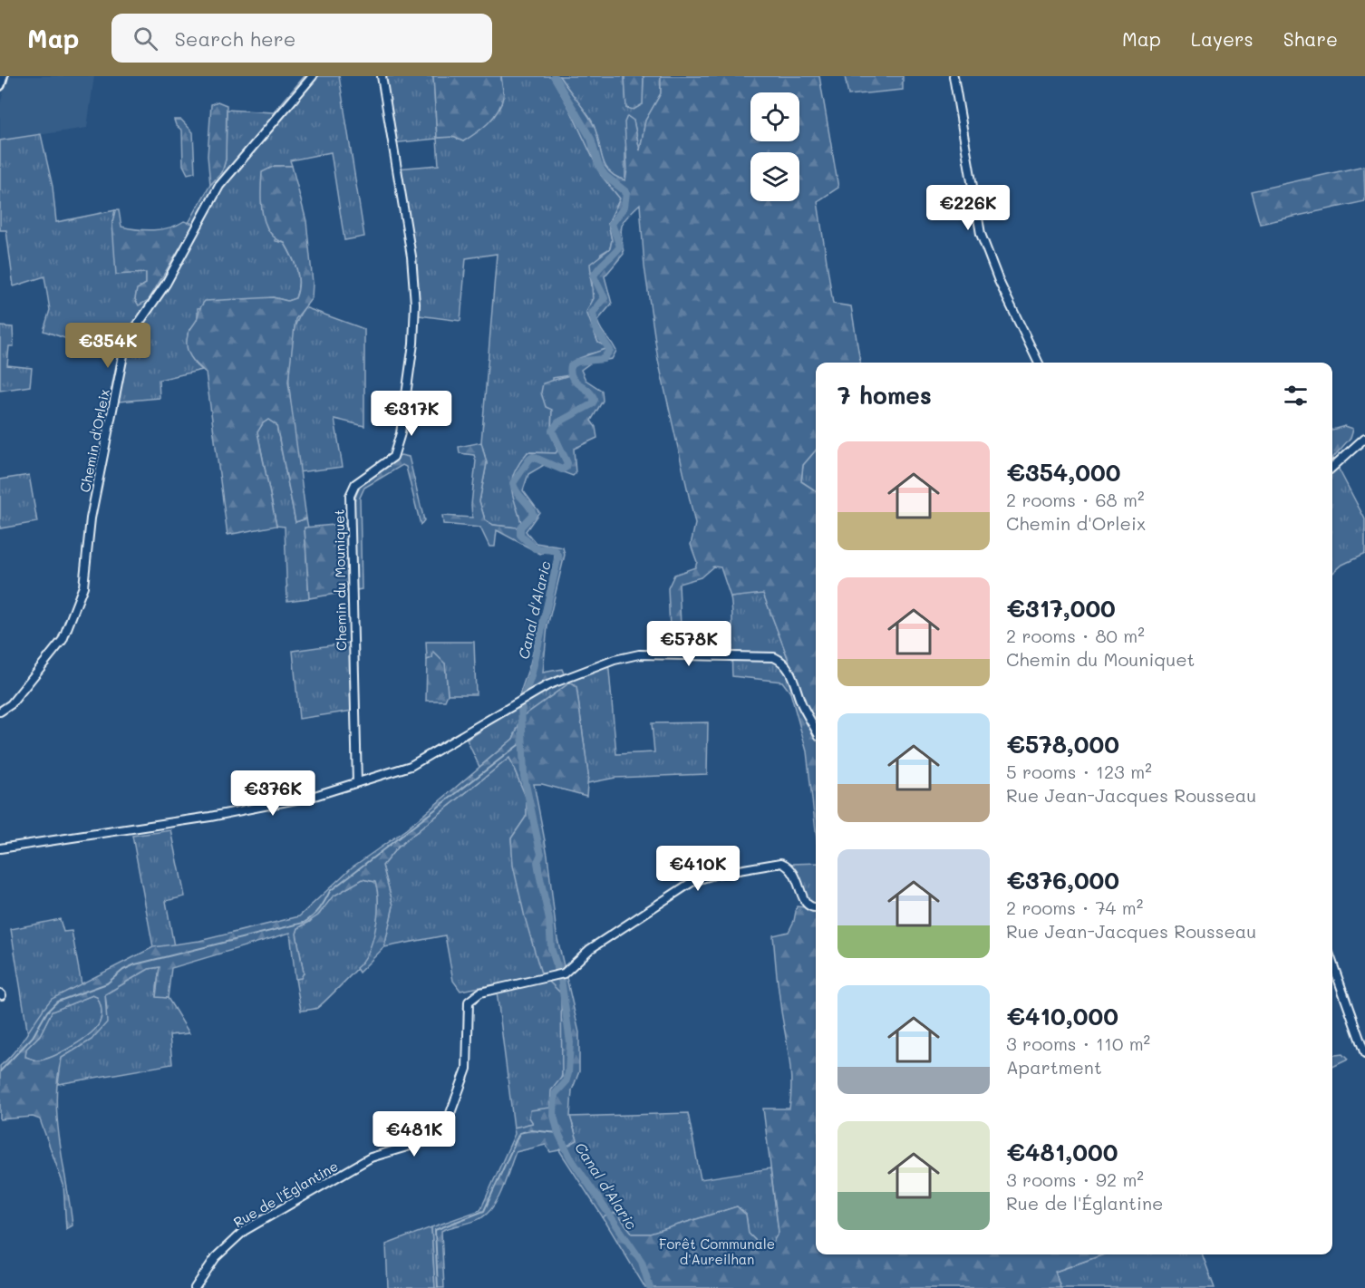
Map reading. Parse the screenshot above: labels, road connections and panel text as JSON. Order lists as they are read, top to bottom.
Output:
{
  "streets": {
    "street": ["Chemin d'Orleix", "Chemin du Mouniquet", "Rue de l'Églantine"]
  },
  "water": ["Canal d'Alaric"],
  "parks": ["Forêt Communale d'Aureilhan"],
  "page": {
    "header": "Map",
    "search": "Search here",
    "nav": ["Map", "Layers", "Share"],
    "price": [
      "€226K",
      "€354K",
      "€317K",
      "€578K",
      "€376K",
      "€410K",
      "€481K"
    ],
    "heading": "7 homes",
    "list": [
      {
        "name": "€354,000",
        "note": "2 rooms · 68 m² · Chemin d'Orleix"
      },
      {
        "name": "€317,000",
        "note": "2 rooms · 80 m² · Chemin du Mouniquet"
      },
      {
        "name": "€578,000",
        "note": "5 rooms · 123 m² · Rue Jean-Jacques Rousseau"
      },
      {
        "name": "€376,000",
        "note": "2 rooms · 74 m² · Rue Jean-Jacques Rousseau"
      },
      {
        "name": "€410,000",
        "note": "3 rooms · 110 m² · Apartment"
      },
      {
        "name": "€481,000",
        "note": "3 rooms · 92 m² · Rue de l'Églantine"
      }
    ]
  }
}
